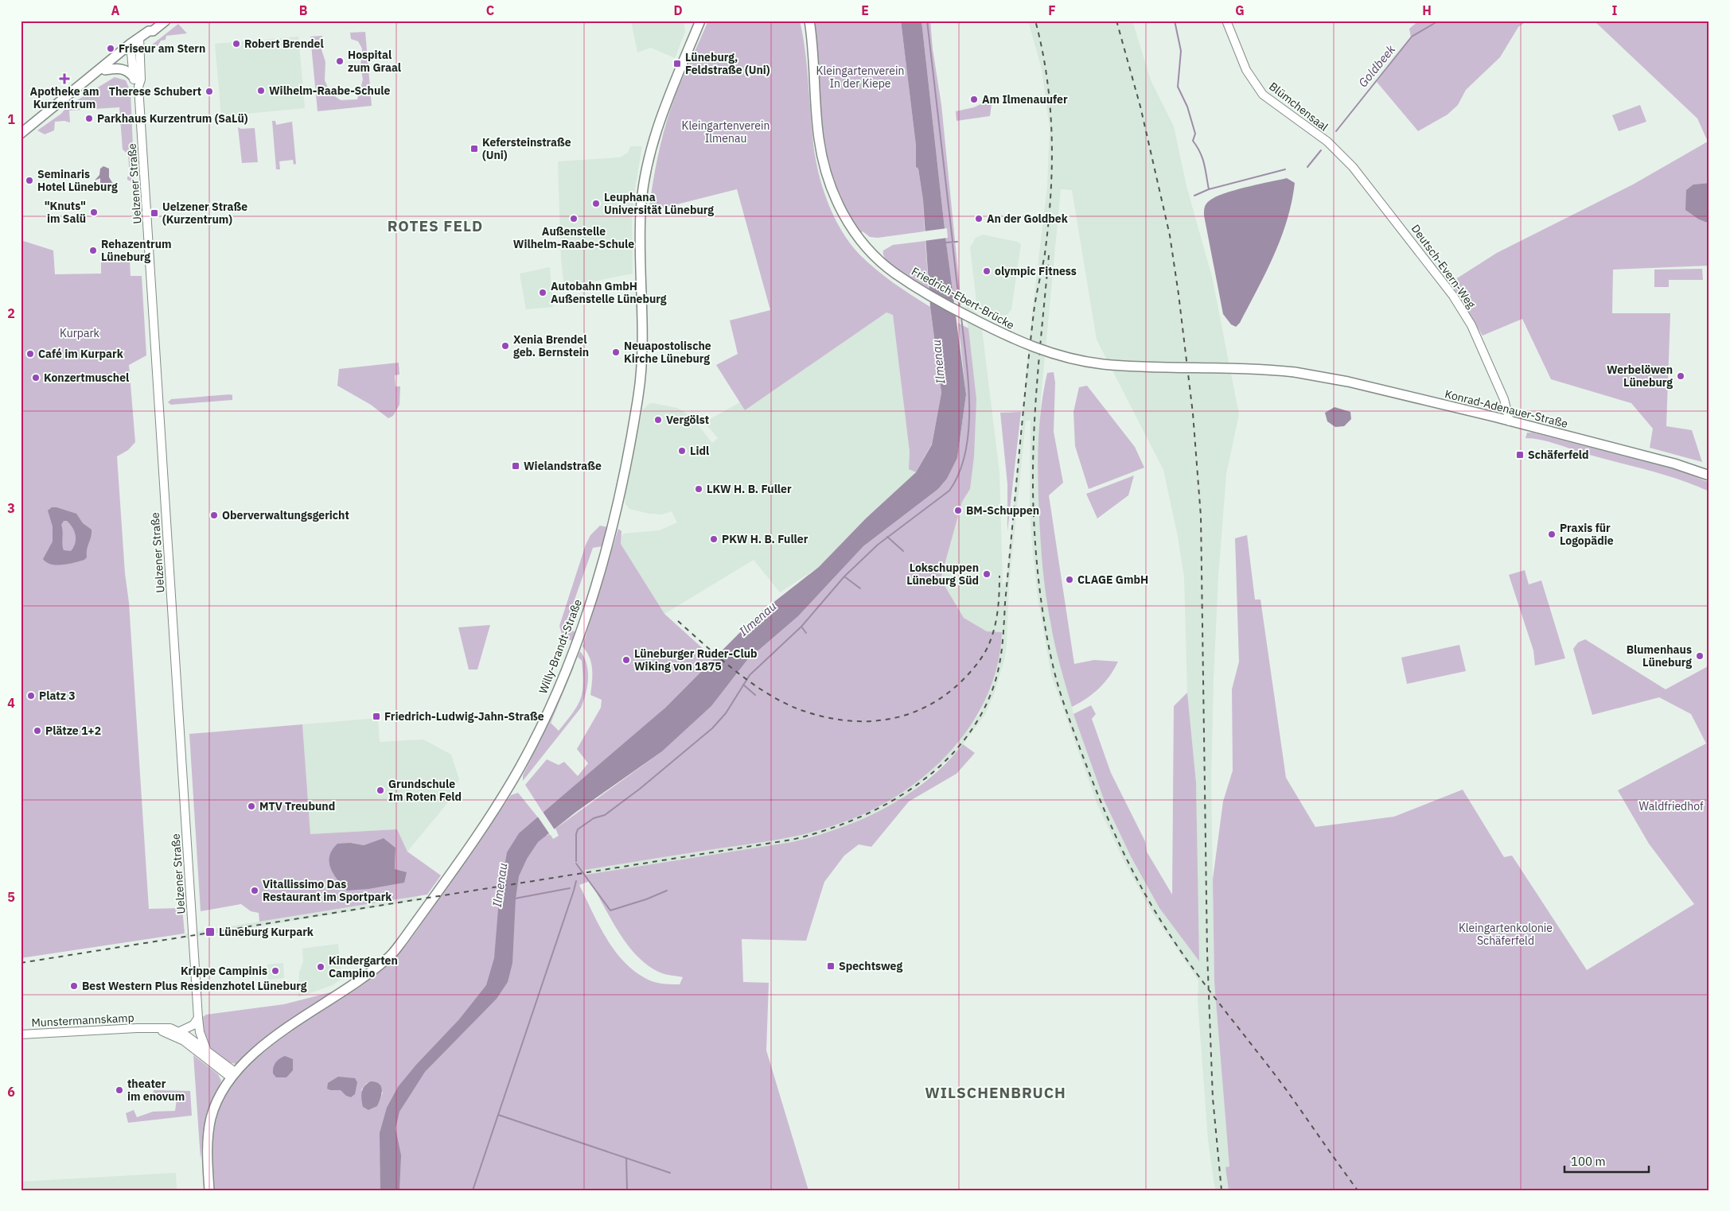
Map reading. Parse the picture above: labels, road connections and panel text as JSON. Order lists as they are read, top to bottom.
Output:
{
  "streets": {
    "main road": ["Friedrich-Ebert-Brücke", "Konrad-Adenauer-Straße", "Willy-Brandt-Straße"],
    "street": [
      "Blümchensaal",
      "Uelzener Straße",
      "Deutsch-Evern-Weg",
      "Munstermannskamp"
    ]
  },
  "crossings": [
    ["Blümchensaal", "Deutsch-Evern-Weg"],
    ["Uelzener Straße", "Munstermannskamp"],
    ["Deutsch-Evern-Weg", "Konrad-Adenauer-Straße"],
    ["Friedrich-Ebert-Brücke", "Konrad-Adenauer-Straße"],
    ["Willy-Brandt-Straße", "Munstermannskamp"]
  ],
  "districts": ["ROTES FELD", "WILSCHENBRUCH"],
  "water": ["Goldbeek", "Ilmenau"],
  "parks": [
    "Kleingartenverein In der Kiepe",
    "Kleingartenverein Ilmenau",
    "Kurpark",
    "Waldfriedhof",
    "Kleingartenkolonie Schäferfeld"
  ],
  "places": {
    "other": [
      "Robert Brendel",
      "Friseur am Stern",
      "Hospital zum Graal",
      "Wilhelm-Raabe-Schule",
      "Therese Schubert",
      "Am Ilmenauufer",
      "Parkhaus Kurzentrum (SaLü)",
      "Seminaris Hotel Lüneburg",
      "Leuphana Universität Lüneburg",
      "\"Knuts\" im Salü",
      "Außenstelle Wilhelm-Raabe-Schule",
      "An der Goldbek",
      "Rehazentrum Lüneburg",
      "olympic Fitness",
      "Autobahn GmbH Außenstelle Lüneburg",
      "Xenia Brendel geb. Bernstein",
      "Neuapostolische Kirche Lüneburg",
      "Café im Kurpark",
      "Werbelöwen Lüneburg",
      "Konzertmuschel",
      "Vergölst",
      "Lidl",
      "LKW H. B. Fuller",
      "BM-Schuppen",
      "Oberverwaltungsgericht",
      "Praxis für Logopädie",
      "PKW H. B. Fuller",
      "Lokschuppen Lüneburg Süd",
      "CLAGE GmbH",
      "Blumenhaus Lüneburg",
      "Lüneburger Ruder-Club Wiking von 1875",
      "Platz 3",
      "Plätze 1+2",
      "Grundschule Im Roten Feld",
      "MTV Treubund",
      "Vitallissimo Das Restaurant im Sportpark",
      "Kindergarten Campino",
      "Krippe Campinis",
      "Best Western Plus Residenzhotel Lüneburg",
      "theater im enovum"
    ],
    "transit": [
      "Lüneburg, Feldstraße (Uni)",
      "Kefersteinstraße (Uni)",
      "Uelzener Straße (Kurzentrum)",
      "Schäferfeld",
      "Wielandstraße",
      "Friedrich-Ludwig-Jahn-Straße",
      "Lüneburg Kurpark",
      "Spechtsweg"
    ],
    "health": ["Apotheke am Kurzentrum"]
  },
  "scale_bar": "100 m",
  "grid": {
    "columns": [
      "A",
      "B",
      "C",
      "D",
      "E",
      "F",
      "G",
      "H",
      "I"
    ],
    "rows": [
      "1",
      "2",
      "3",
      "4",
      "5",
      "6"
    ]
  }
}
